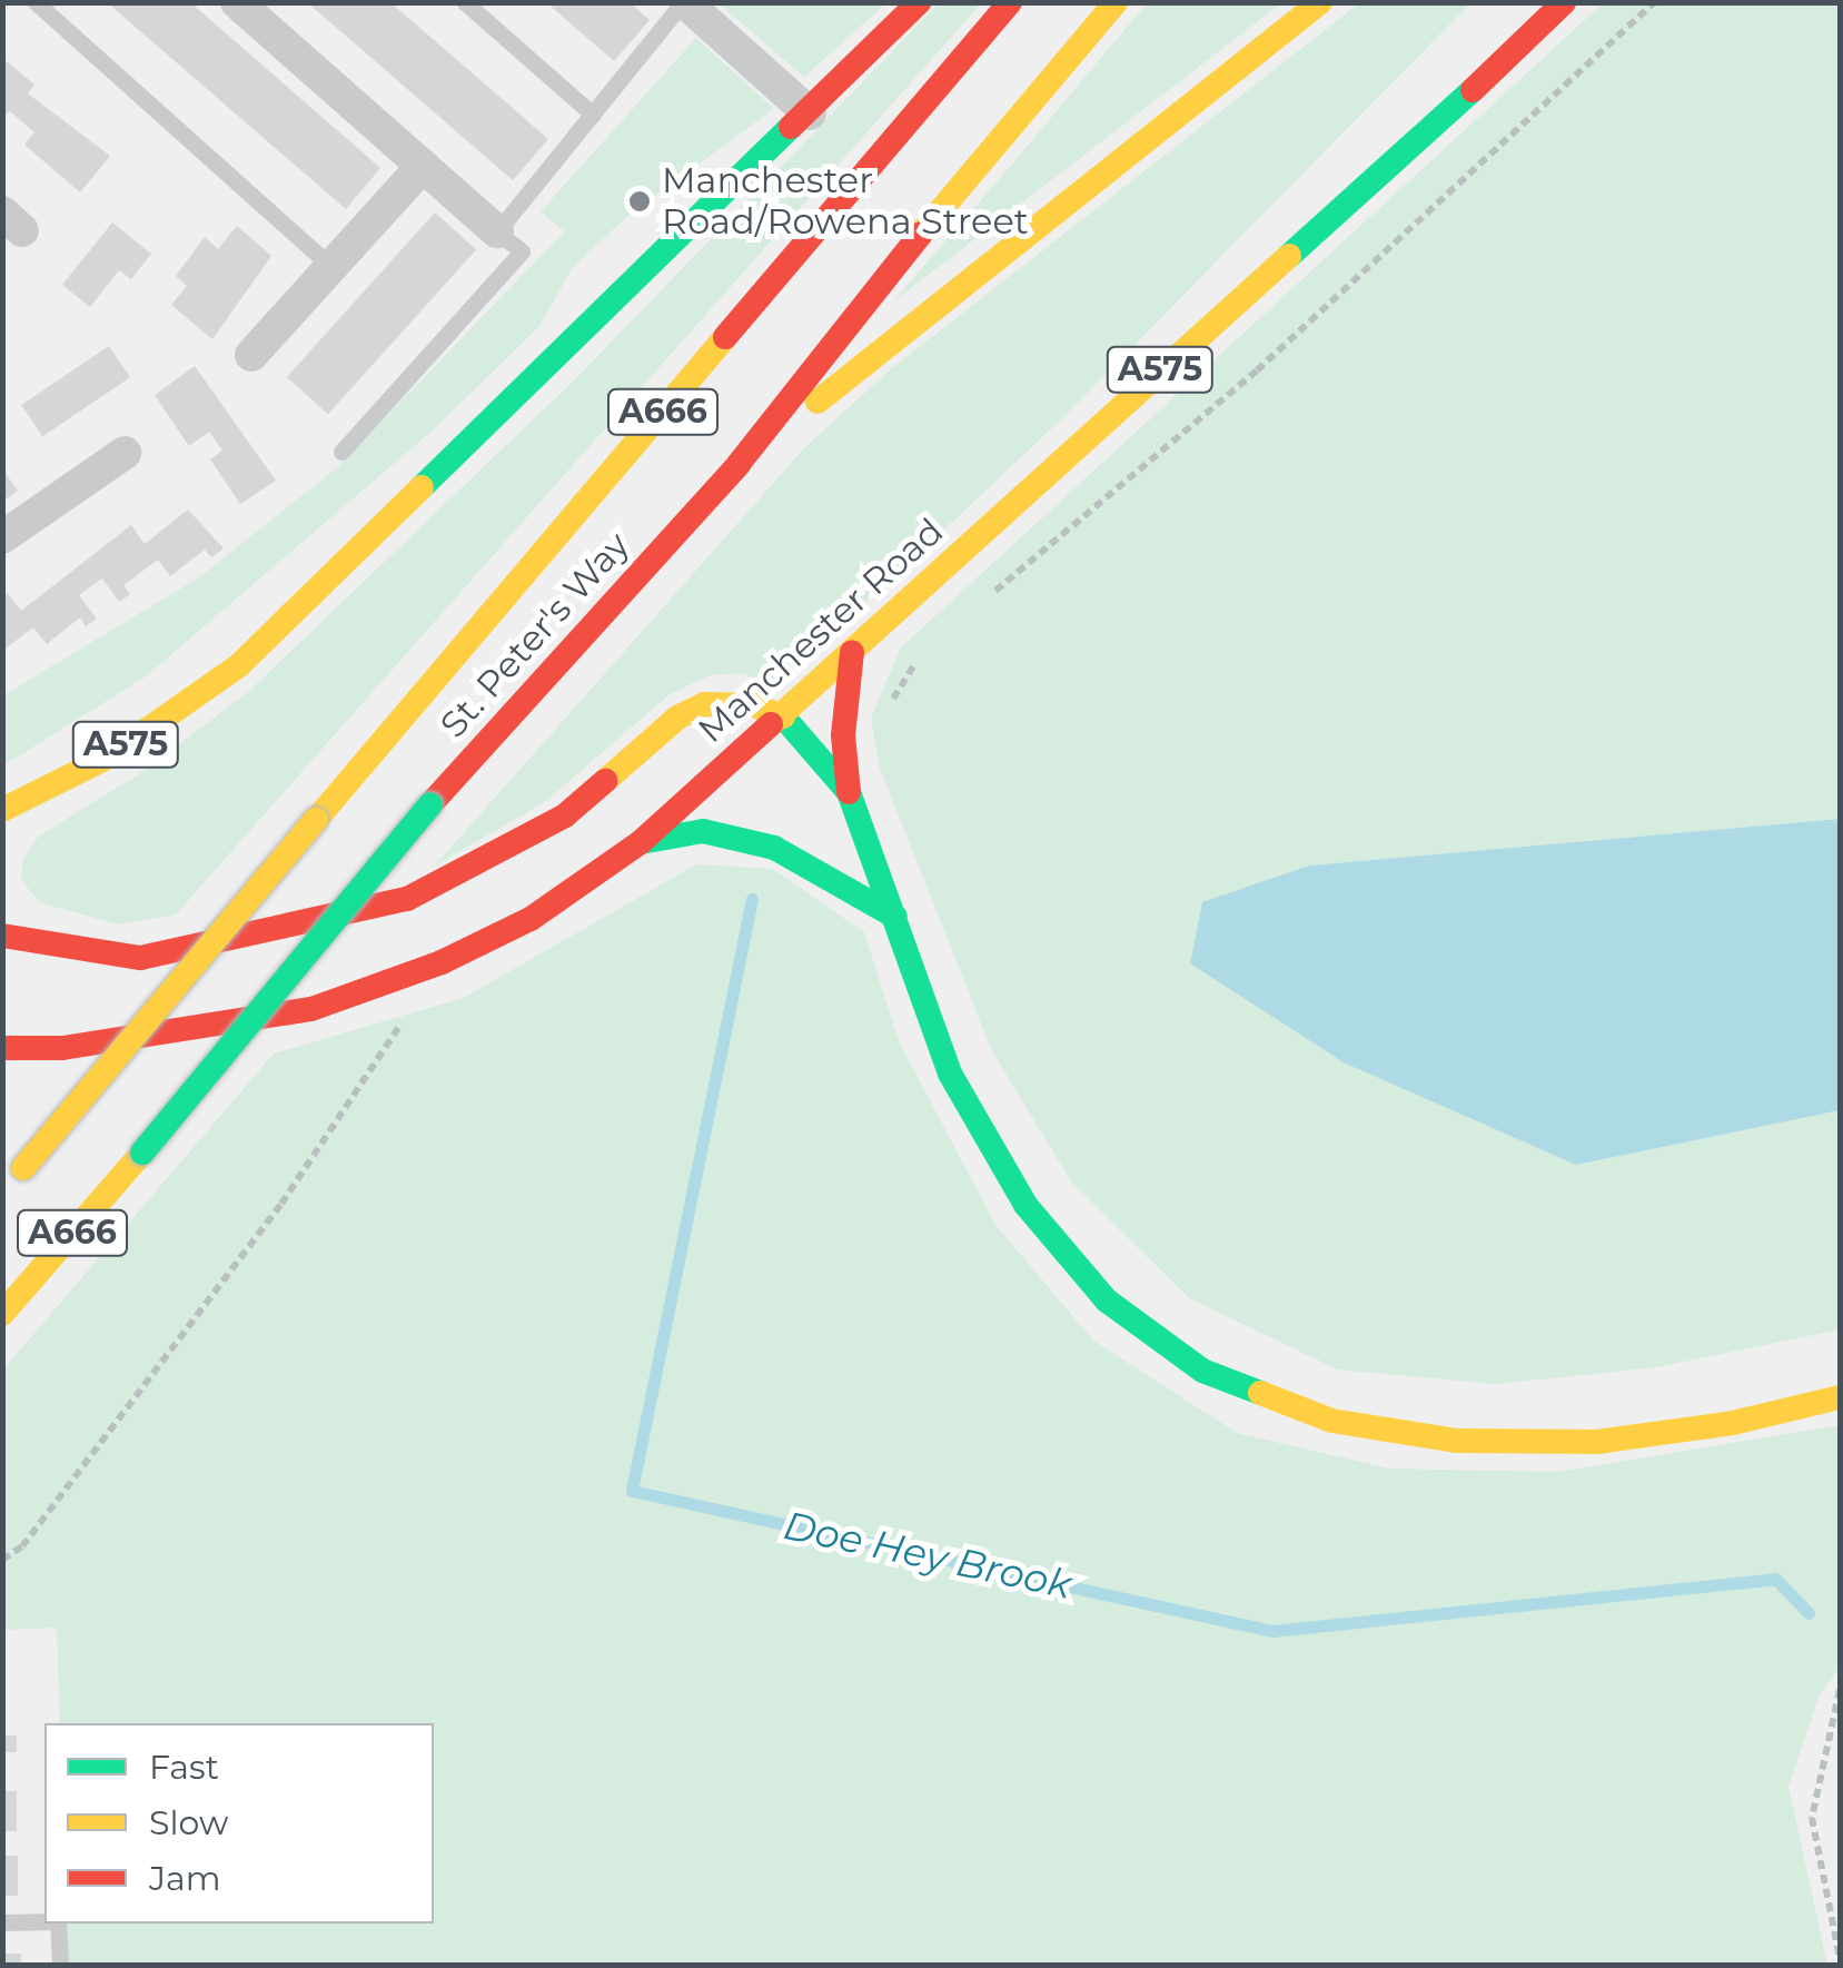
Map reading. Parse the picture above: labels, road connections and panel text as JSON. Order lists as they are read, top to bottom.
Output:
{
  "streets": {
    "main road": [
      "A575",
      "A666",
      "Manchester Road",
      "St. Peter's Way"
    ]
  },
  "crossings": [
    ["A575", "Manchester Road"]
  ],
  "water": ["Doe Hey Brook"],
  "places": ["Manchester Road/Rowena Street"],
  "legend": ["Fast", "Slow", "Jam"]
}
